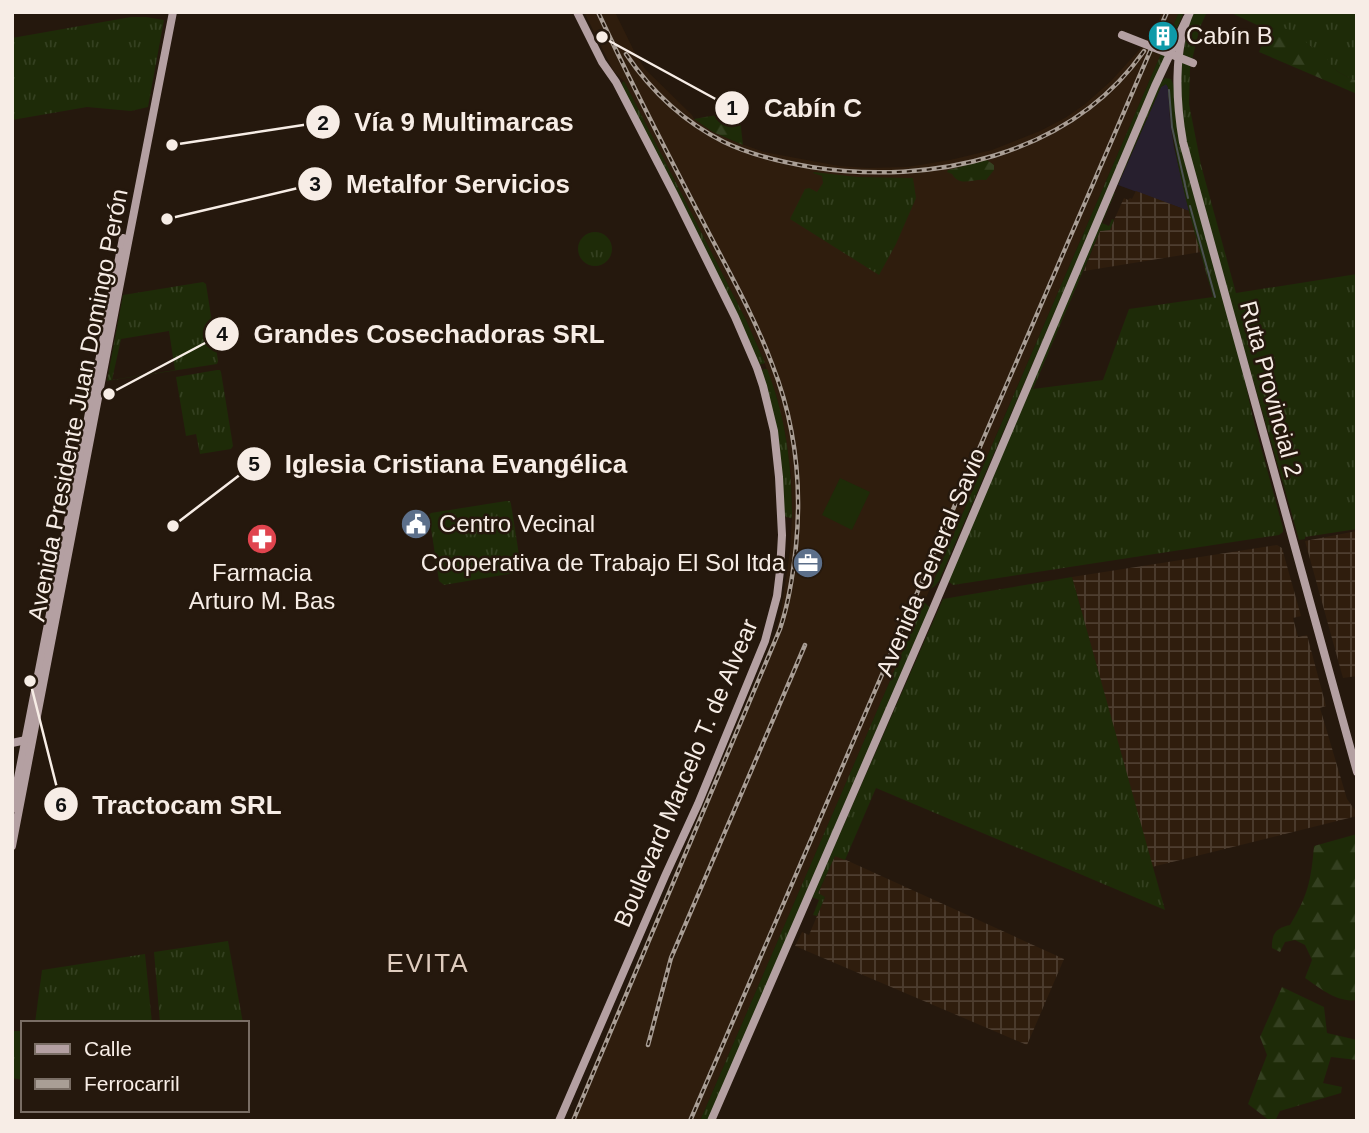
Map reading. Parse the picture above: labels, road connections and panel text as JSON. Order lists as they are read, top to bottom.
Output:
{
  "streets": {
    "main road": [
      "Ruta Provincial 2",
      "Avenida Presidente Juan Domingo Perón",
      "Avenida General Savio",
      "Boulevard Marcelo T. de Alvear"
    ]
  },
  "crossings": [
    ["Ruta Provincial 2", "Avenida General Savio"]
  ],
  "districts": ["EVITA"],
  "places": {
    "building": ["Cabín B"],
    "other": [
      "Cabín C",
      "Vía 9 Multimarcas",
      "Metalfor Servicios",
      "Grandes Cosechadoras SRL",
      "Iglesia Cristiana Evangélica",
      "Tractocam SRL"
    ],
    "public building": ["Centro Vecinal"],
    "pharmacy": ["Farmacia Arturo M. Bas"],
    "office": ["Cooperativa de Trabajo El Sol ltda"]
  },
  "legend": ["Calle", "Ferrocarril"]
}
